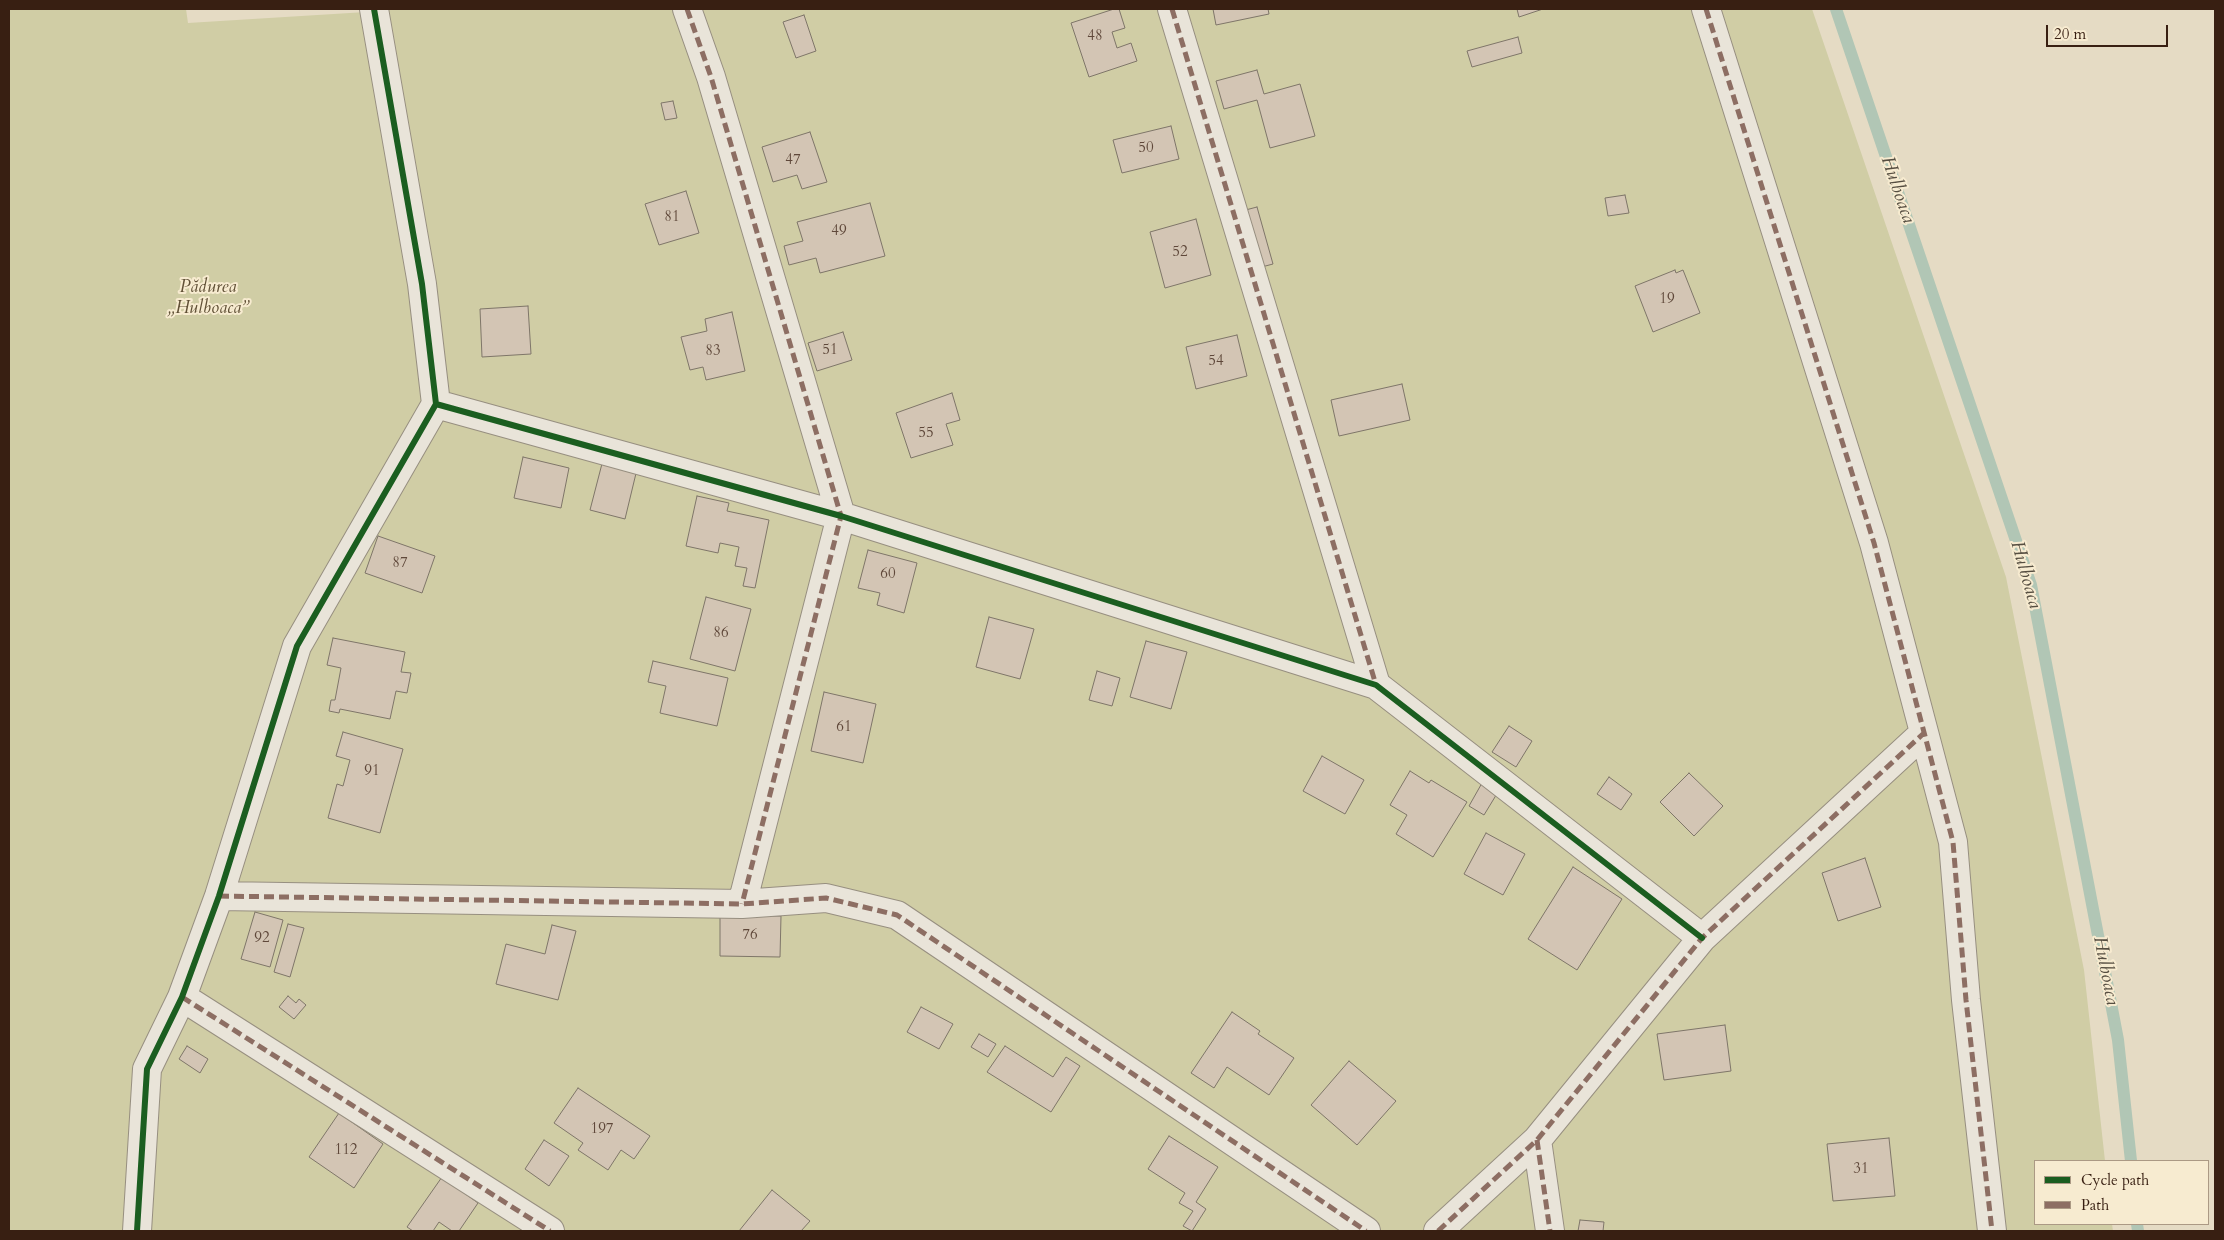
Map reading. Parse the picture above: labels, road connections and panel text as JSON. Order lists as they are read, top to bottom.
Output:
{
  "water": ["Hulboaca"],
  "parks": ["Pădurea „Hulboaca”"],
  "house_numbers": [
    "48",
    "50",
    "47",
    "81",
    "49",
    "52",
    "19",
    "51",
    "83",
    "54",
    "55",
    "87",
    "60",
    "86",
    "61",
    "91",
    "76",
    "92",
    "197",
    "112",
    "31"
  ],
  "legend": ["Cycle path", "Path"],
  "scale_bar": "20 m"
}
